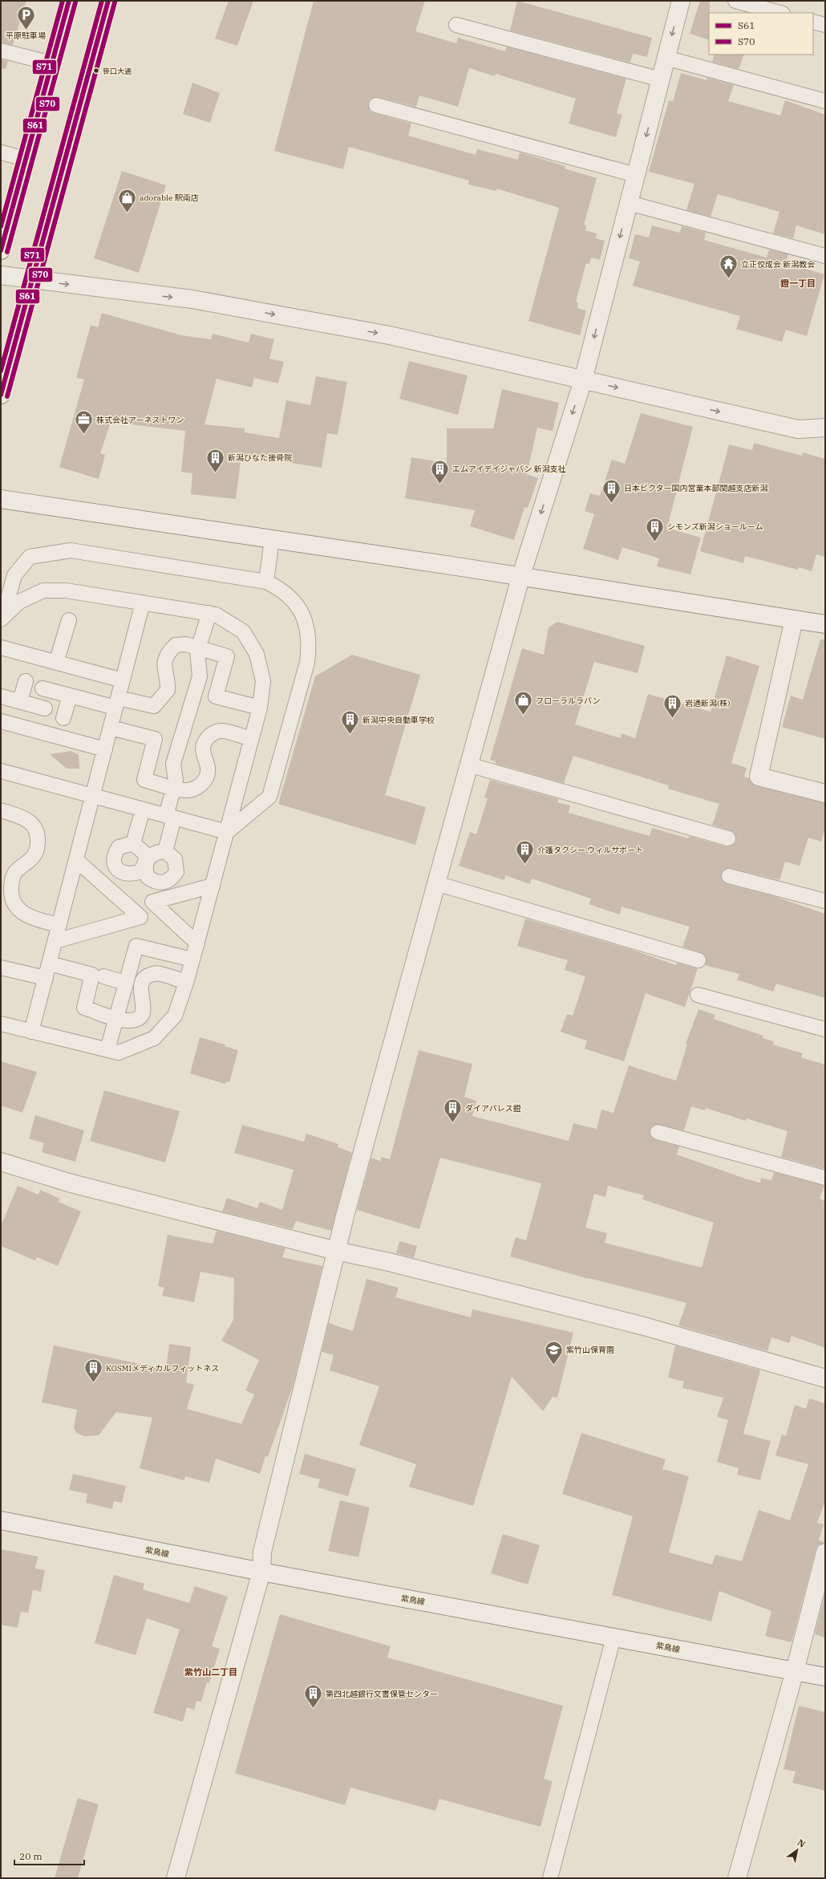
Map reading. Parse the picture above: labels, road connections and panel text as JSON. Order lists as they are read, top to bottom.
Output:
{
  "streets": {
    "street": ["紫鳥線"]
  },
  "districts": ["鐙一丁目", "紫竹山二丁目"],
  "places": {
    "parking": ["平原駐車場"],
    "other": ["笹口大通"],
    "shop": ["adorable 駅南店", "フローラルラパン"],
    "temple": ["立正佼成会 新潟教会"],
    "office": ["株式会社アーネストワン"],
    "building": [
      "新潟ひなた接骨院",
      "エムアイデイジャパン 新潟支社",
      "日本ビクター国内営業本部関越支店新潟",
      "シモンズ新潟ショールーム",
      "岩通新潟(株)",
      "新潟中央自動車学校",
      "介護タクシー ウィルサポート",
      "ダイアパレス鐙",
      "KOSMIメディカルフィットネス",
      "第四北越銀行文書保管センター"
    ],
    "school or university": ["紫竹山保育園"]
  },
  "lines": ["transit line S61", "transit line S71", "transit line S70"],
  "legend": ["S61", "S70"],
  "scale_bar": "20 m",
  "north": "top right"
}
